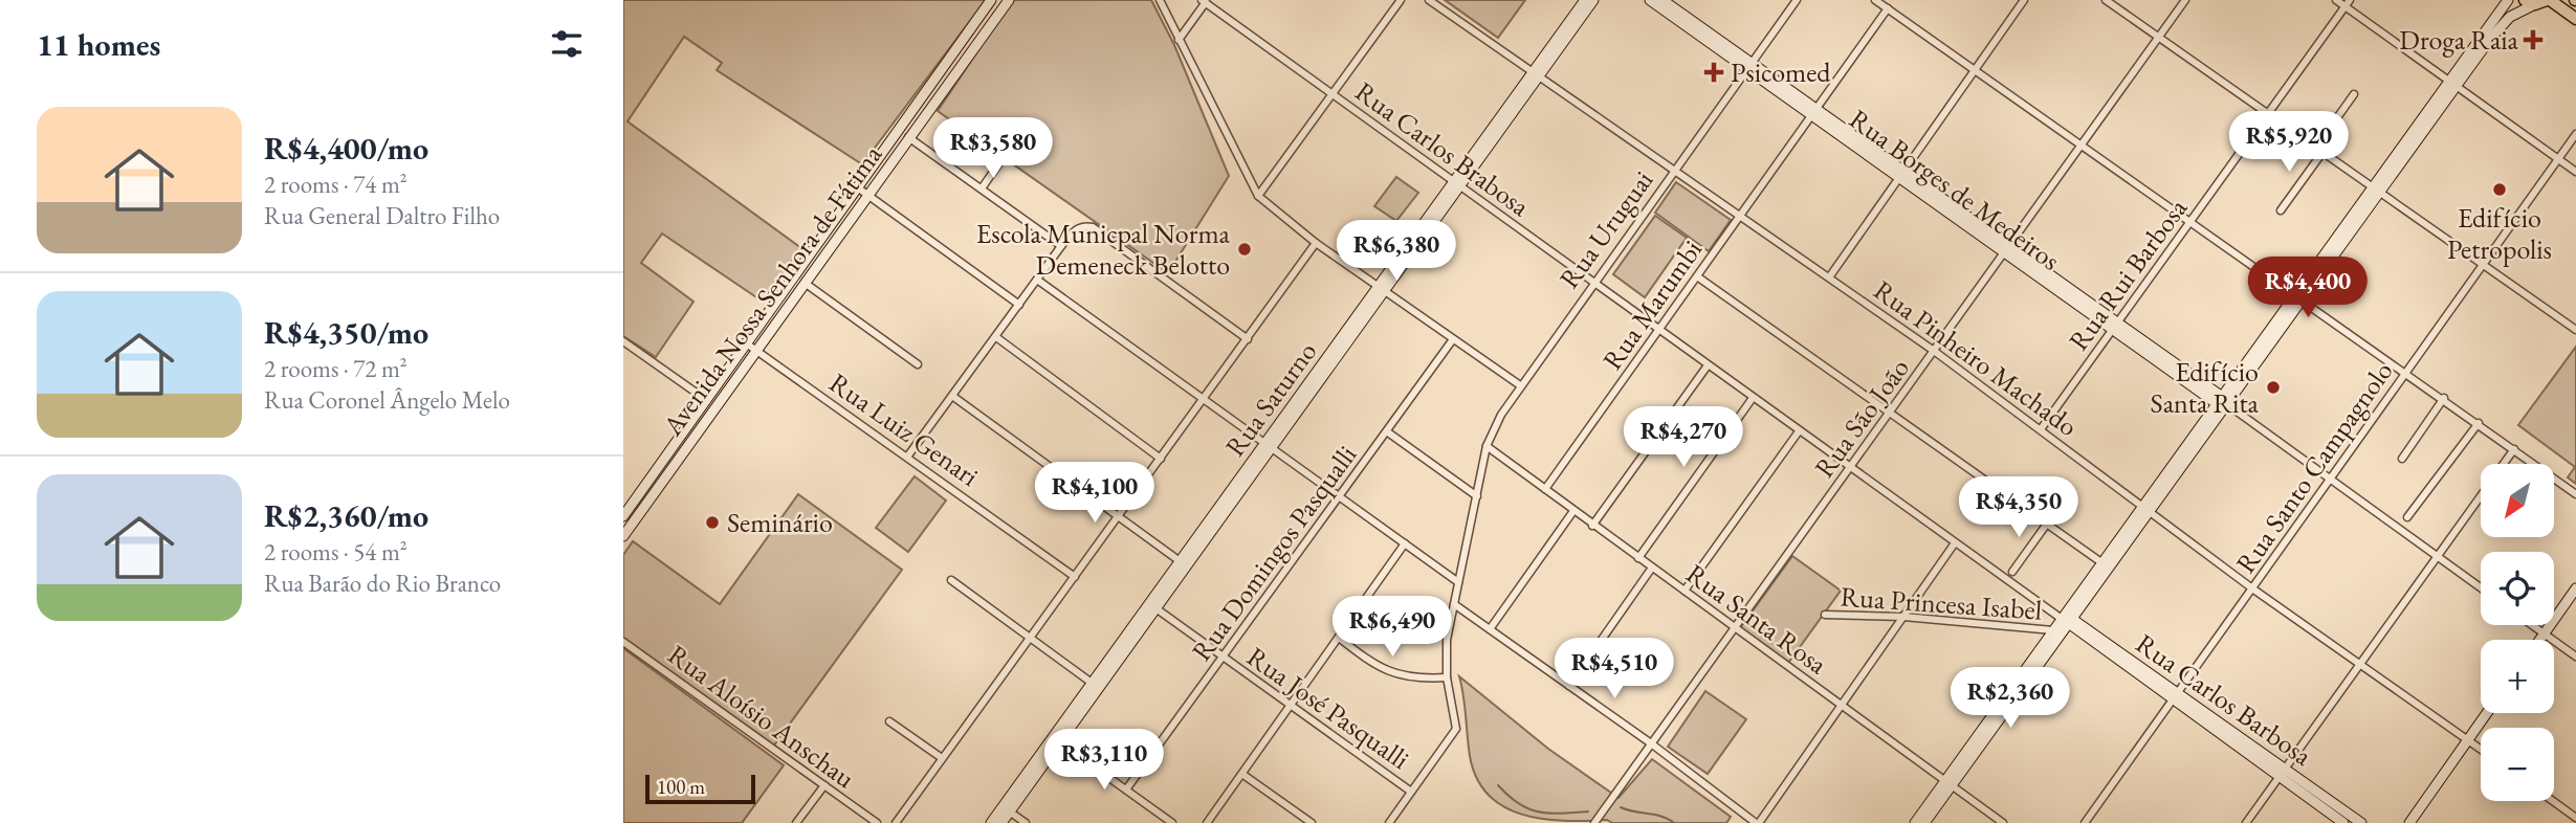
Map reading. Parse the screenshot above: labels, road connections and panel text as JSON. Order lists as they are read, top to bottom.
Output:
{
  "streets": {
    "street": [
      "Rua Carlos Brabosa",
      "Rua Borges de Medeiros",
      "Rua Uruguai",
      "Rua Rui Barbosa",
      "Avenida Nossa Senhora de Fátima",
      "Rua Marumbi",
      "Rua Pinheiro Machado",
      "Rua Saturno",
      "Rua São João",
      "Rua Luiz Genari",
      "Rua Santo Campagnolo",
      "Rua Domingos Pasqualli",
      "Rua Princesa Isabel",
      "Rua Santa Rosa",
      "Rua Carlos Barbosa",
      "Rua José Pasqualli",
      "Rua Aloísio Anschau"
    ]
  },
  "crossings": [
    ["Rua Carlos Brabosa", "Rua Uruguai"],
    ["Rua Carlos Brabosa", "Rua Marumbi"],
    ["Rua Carlos Brabosa", "Rua Saturno"],
    ["Rua Carlos Brabosa", "Rua Carlos Barbosa"],
    ["Rua Borges de Medeiros", "Rua Uruguai"],
    ["Rua Borges de Medeiros", "Rua Rui Barbosa"],
    ["Rua Borges de Medeiros", "Rua Marumbi"],
    ["Rua Borges de Medeiros", "Rua São João"],
    ["Rua Uruguai", "Rua Pinheiro Machado"],
    ["Rua Uruguai", "Rua Santa Rosa"],
    ["Rua Uruguai", "Rua José Pasqualli"],
    ["Rua Rui Barbosa", "Rua Pinheiro Machado"],
    ["Avenida Nossa Senhora de Fátima", "Rua Luiz Genari"],
    ["Rua Marumbi", "Rua Pinheiro Machado"],
    ["Rua Marumbi", "Rua Santa Rosa"],
    ["Rua Marumbi", "Rua Carlos Barbosa"],
    ["Rua Pinheiro Machado", "Rua Saturno"],
    ["Rua Pinheiro Machado", "Rua São João"],
    ["Rua Pinheiro Machado", "Rua Santo Campagnolo"],
    ["Rua Saturno", "Rua José Pasqualli"],
    ["Rua São João", "Rua Santa Rosa"],
    ["Rua São João", "Rua Carlos Barbosa"],
    ["Rua Santo Campagnolo", "Rua Carlos Barbosa"],
    ["Rua Domingos Pasqualli", "Rua José Pasqualli"]
  ],
  "places": {
    "health": ["Droga Raia", "Psicomed"],
    "other": [
      "Edifício Petropolis",
      "Escola Municpal Norma Demeneck Belotto",
      "Edifício Santa Rita",
      "Seminário"
    ]
  },
  "scale_bar": "100 m",
  "north": "bottom left",
  "page": {
    "heading": "11 homes",
    "list": [
      {
        "name": "R$4,400/mo",
        "note": "2 rooms · 74 m² · Rua General Daltro Filho"
      },
      {
        "name": "R$4,350/mo",
        "note": "2 rooms · 72 m² · Rua Coronel Ângelo Melo"
      },
      {
        "name": "R$2,360/mo",
        "note": "2 rooms · 54 m² · Rua Barão do Rio Branco"
      }
    ],
    "price": [
      "R$5,920",
      "R$3,580",
      "R$6,380",
      "R$4,400",
      "R$4,270",
      "R$4,100",
      "R$4,350",
      "R$6,490",
      "R$4,510",
      "R$2,360",
      "R$3,110"
    ],
    "map_buttons": ["+", "−"],
    "scale": "100 m"
  }
}
